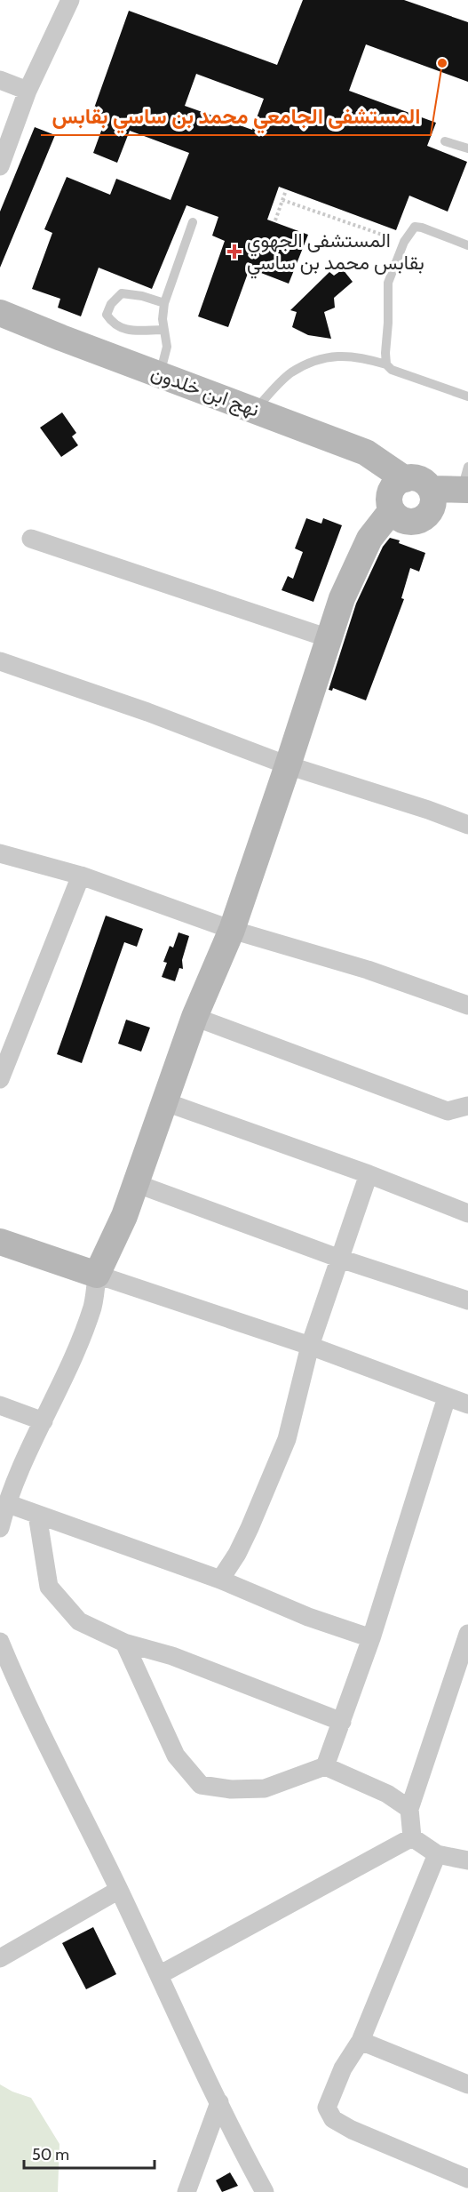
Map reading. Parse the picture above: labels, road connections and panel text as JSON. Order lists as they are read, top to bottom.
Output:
{
  "streets": {
    "street": ["نهج ابن خلدون"]
  },
  "places": {
    "other": ["المستشفى الجامعي محمد بن ساسي بقابس"],
    "health": ["المستشفى الجهوي بقابس محمد بن ساسي"]
  },
  "scale_bar": "50 m"
}
